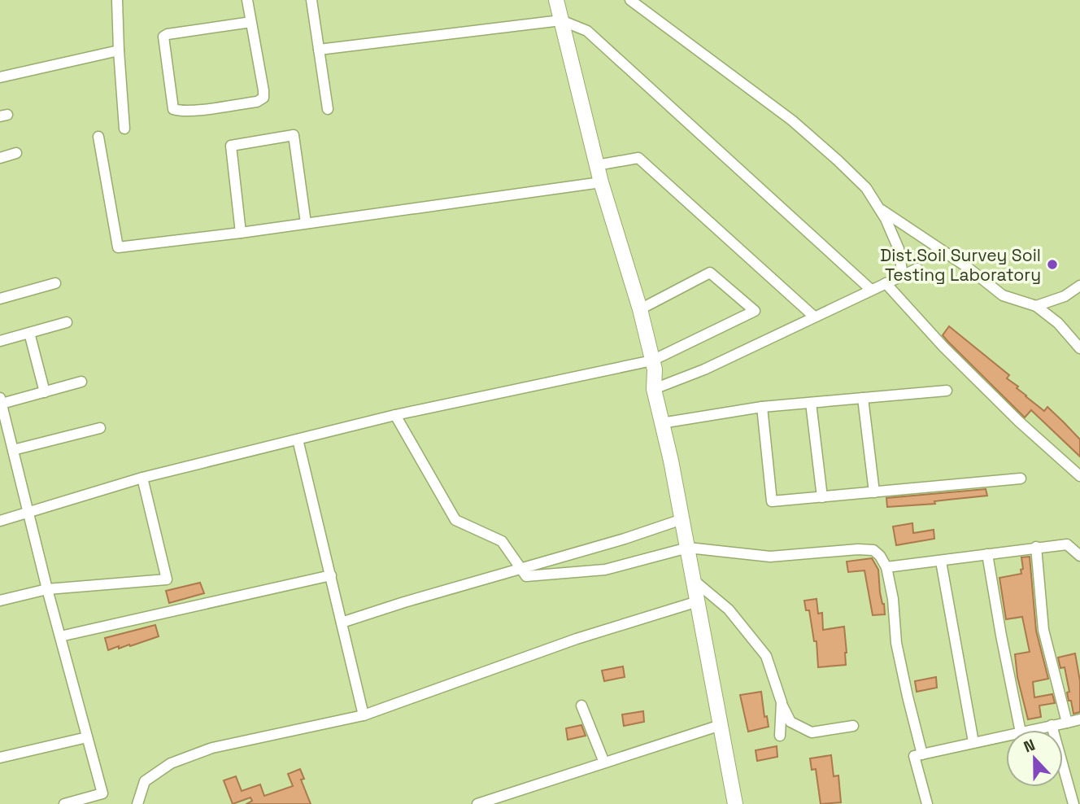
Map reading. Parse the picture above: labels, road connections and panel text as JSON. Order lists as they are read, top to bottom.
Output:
{
  "places": ["Dist.Soil Survey Soil Testing Laboratory"],
  "north": "top"
}
